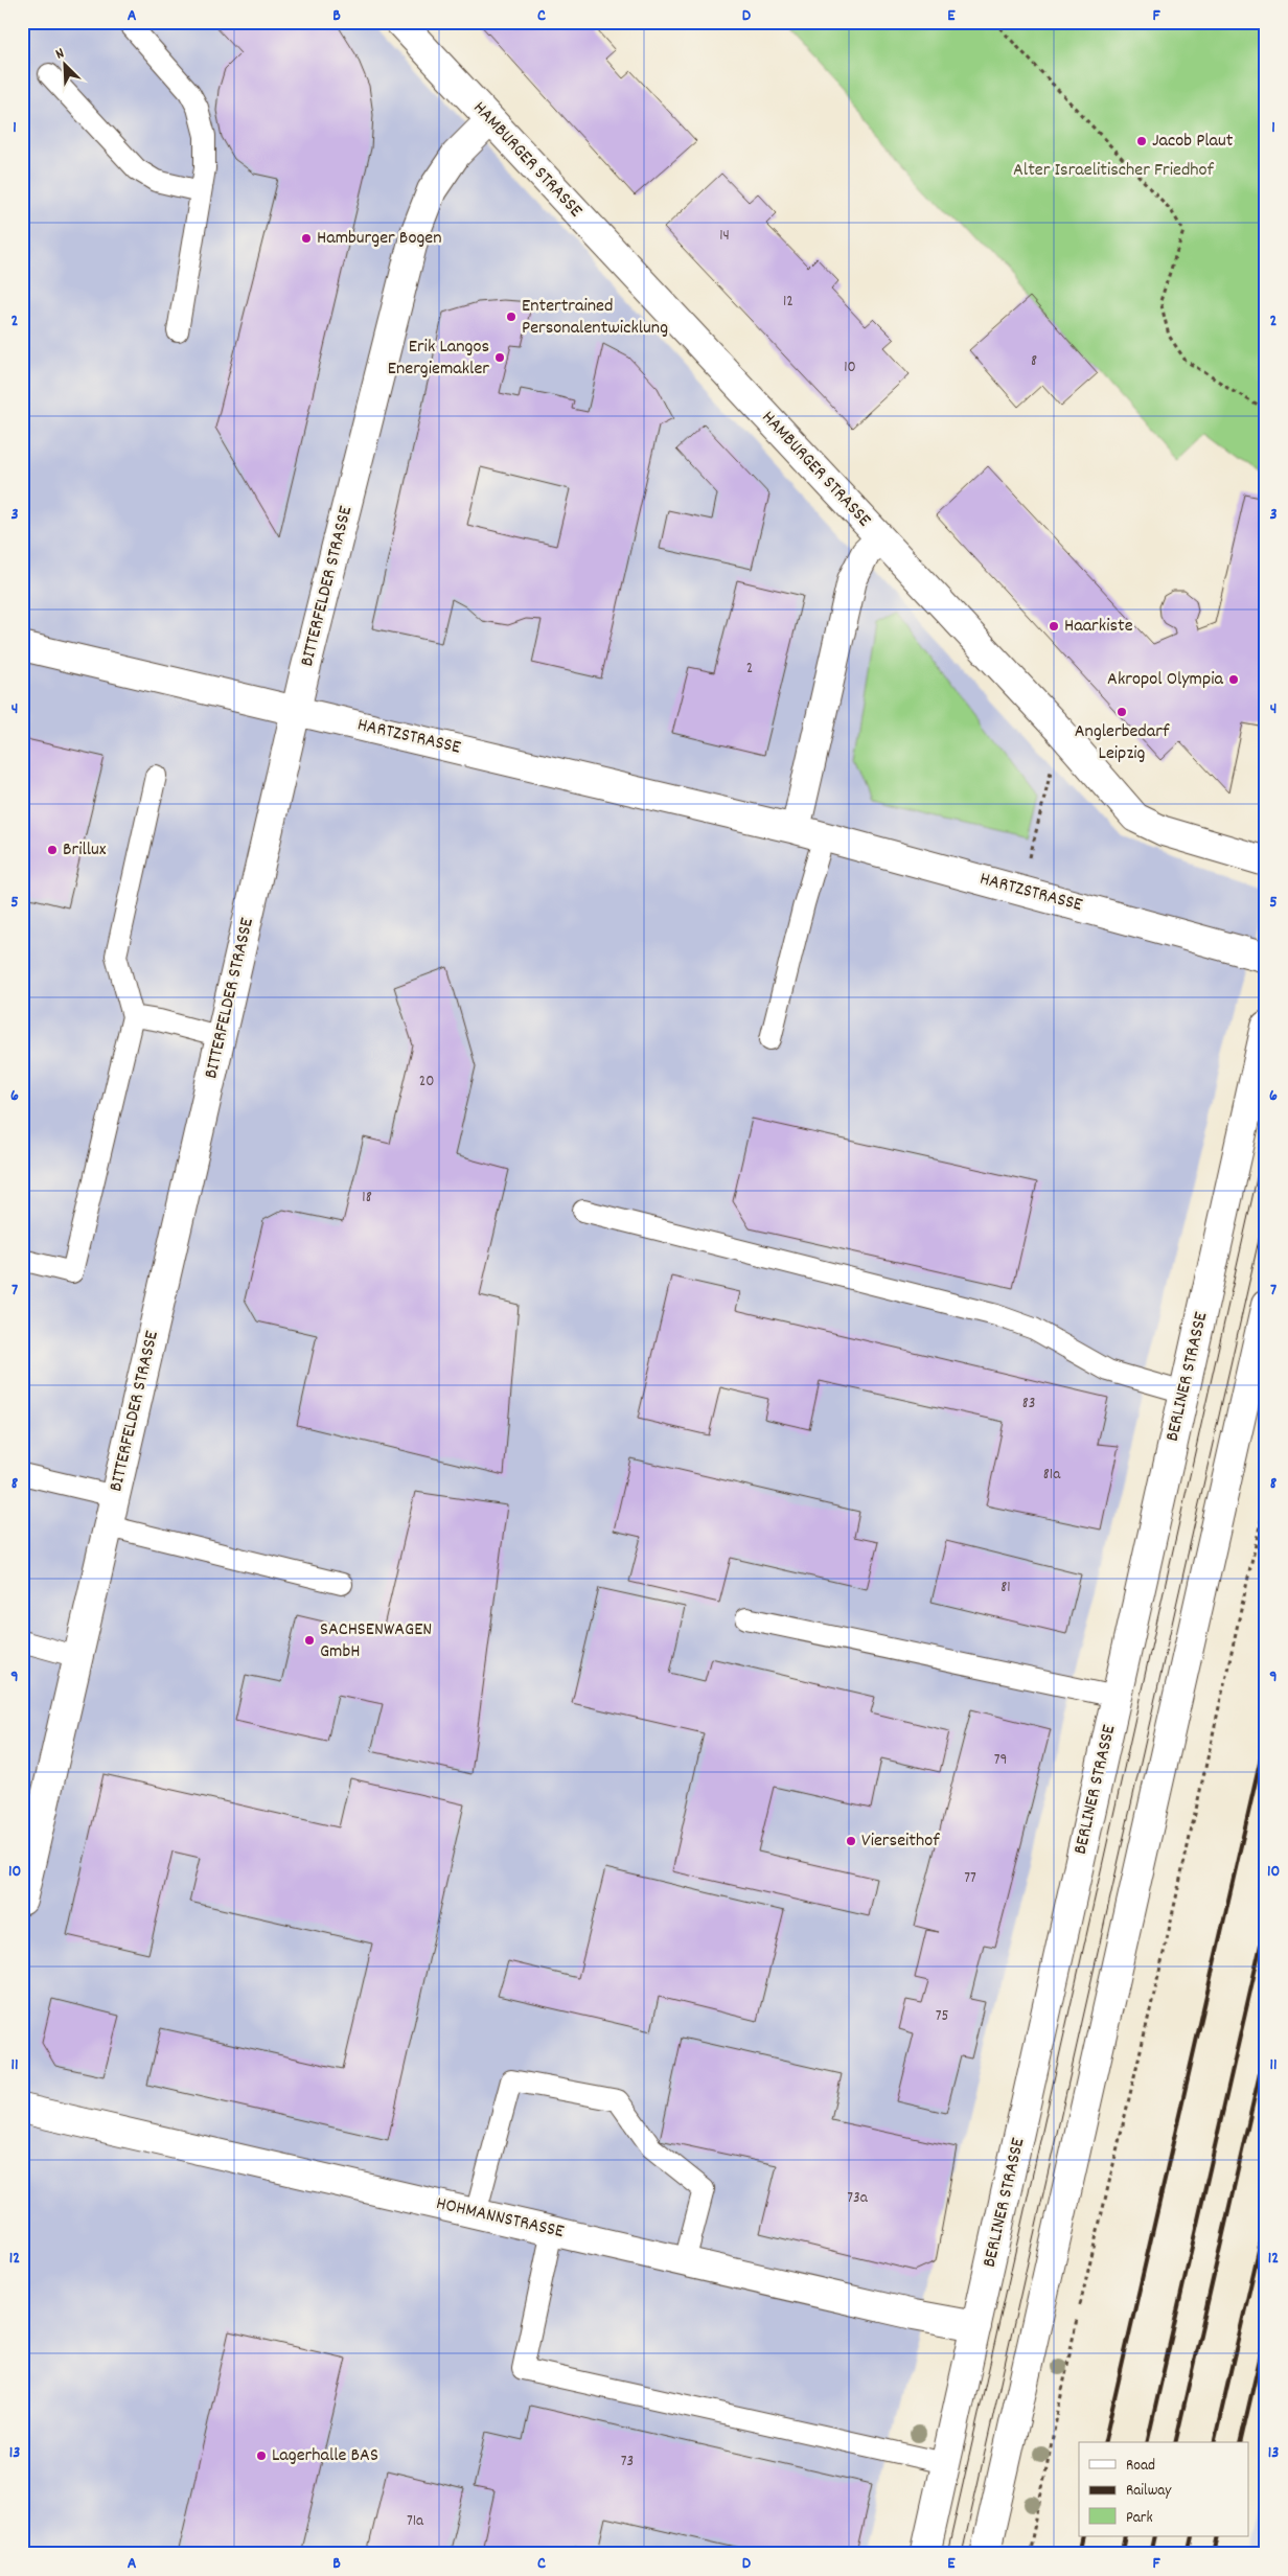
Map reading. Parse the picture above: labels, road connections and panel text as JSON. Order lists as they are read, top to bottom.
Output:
{
  "streets": {
    "street": [
      "HAMBURGER STRASSE",
      "BITTERFELDER STRASSE",
      "HARTZSTRASSE",
      "BERLINER STRASSE",
      "HOHMANNSTRASSE"
    ]
  },
  "crossings": [
    ["HAMBURGER STRASSE", "BITTERFELDER STRASSE"],
    ["BITTERFELDER STRASSE", "HARTZSTRASSE"],
    ["BERLINER STRASSE", "HOHMANNSTRASSE"]
  ],
  "parks": ["Alter Israelitischer Friedhof"],
  "places": [
    "Jacob Plaut",
    "Hamburger Bogen",
    "Entertrained Personalentwicklung",
    "Erik Langos Energiemakler",
    "Haarkiste",
    "Akropol Olympia",
    "Anglerbedarf Leipzig",
    "Brillux",
    "SACHSENWAGEN GmbH",
    "Vierseithof",
    "Lagerhalle BAS"
  ],
  "house_numbers": [
    "14",
    "12",
    "8",
    "10",
    "2",
    "20",
    "18",
    "83",
    "81a",
    "81",
    "79",
    "77",
    "75",
    "73a",
    "73",
    "71a"
  ],
  "legend": ["Road", "Railway", "Park"],
  "north": "top left",
  "grid": {
    "columns": [
      "A",
      "B",
      "C",
      "D",
      "E",
      "F"
    ],
    "rows": [
      "1",
      "2",
      "3",
      "4",
      "5",
      "6",
      "7",
      "8",
      "9",
      "10",
      "11",
      "12",
      "13"
    ]
  }
}
